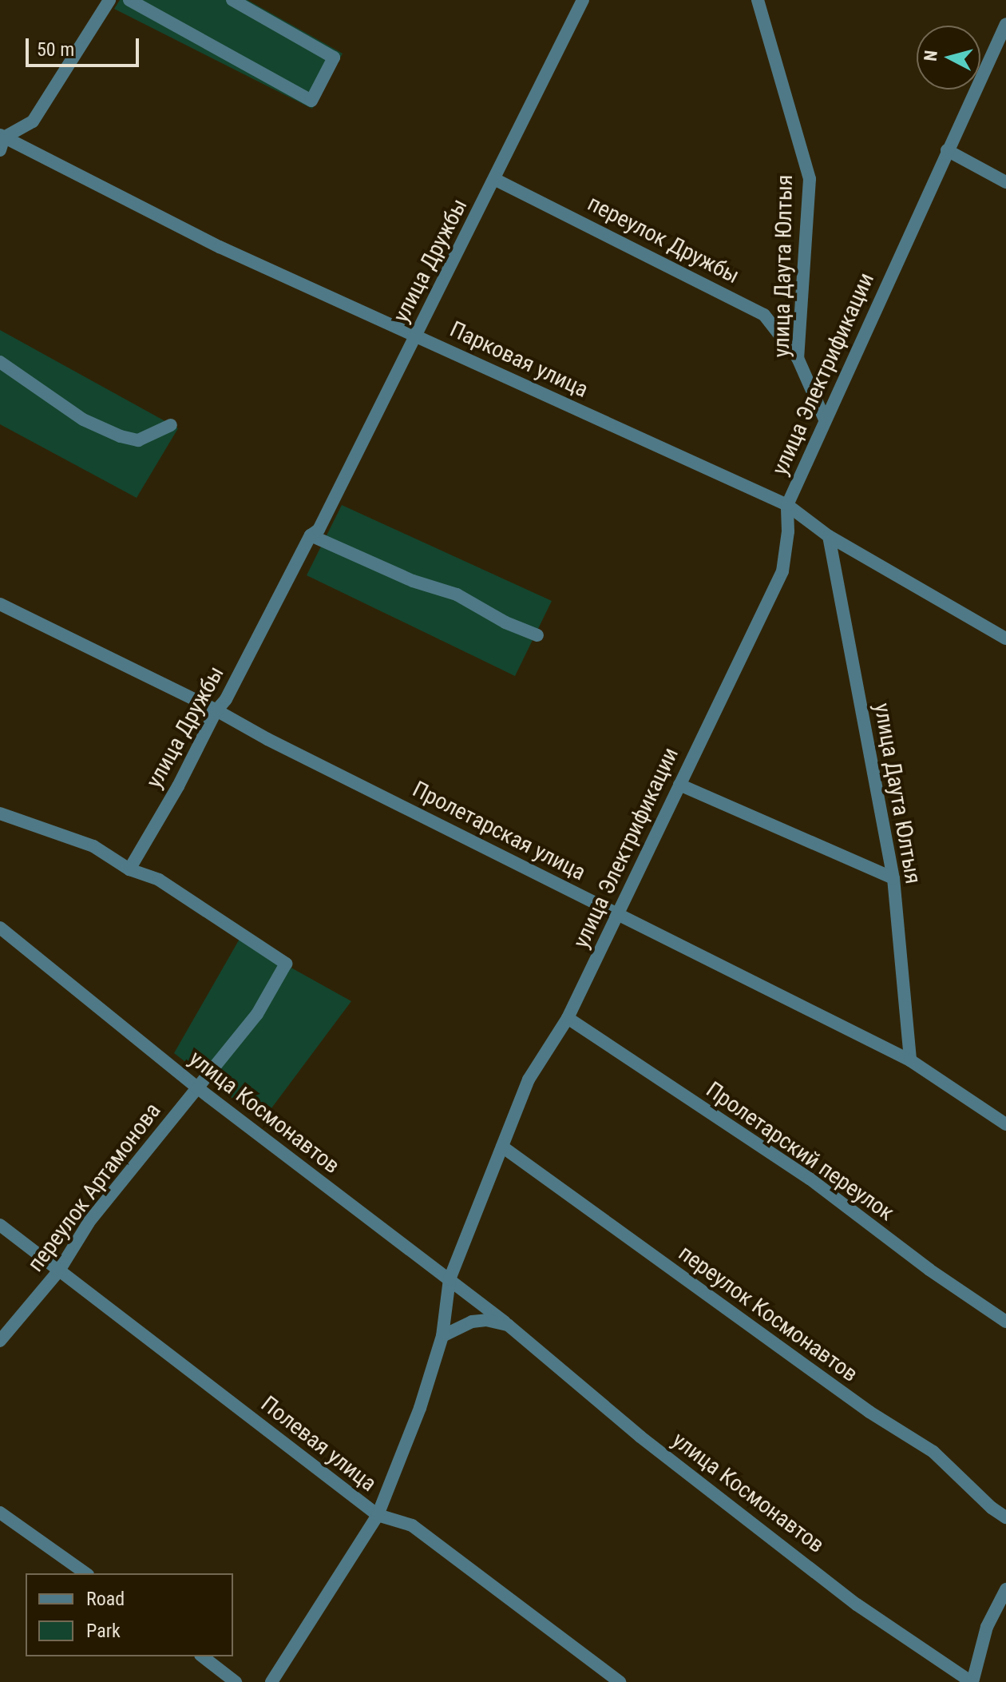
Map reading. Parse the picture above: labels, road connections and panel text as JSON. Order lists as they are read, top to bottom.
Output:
{
  "streets": {
    "street": [
      "переулок Дружбы",
      "улица Дружбы",
      "улица Даута Юлтыя",
      "Парковая улица",
      "улица Электрификации",
      "Пролетарская улица",
      "улица Космонавтов",
      "Пролетарский переулок",
      "переулок Артамонова",
      "переулок Космонавтов",
      "Полевая улица"
    ]
  },
  "crossings": [
    ["переулок Дружбы", "улица Дружбы"],
    ["переулок Дружбы", "улица Даута Юлтыя"],
    ["улица Дружбы", "Парковая улица"],
    ["улица Дружбы", "Пролетарская улица"],
    ["улица Дружбы", "переулок Артамонова"],
    ["улица Даута Юлтыя", "Парковая улица"],
    ["улица Даута Юлтыя", "улица Электрификации"],
    ["улица Даута Юлтыя", "Пролетарская улица"],
    ["Парковая улица", "улица Электрификации"],
    ["улица Электрификации", "Пролетарская улица"],
    ["улица Электрификации", "улица Космонавтов"],
    ["улица Электрификации", "Пролетарский переулок"],
    ["улица Электрификации", "переулок Космонавтов"],
    ["улица Электрификации", "Полевая улица"],
    ["улица Космонавтов", "переулок Артамонова"],
    ["переулок Артамонова", "Полевая улица"]
  ],
  "legend": ["Road", "Park"],
  "scale_bar": "50 m",
  "north": "left"
}
